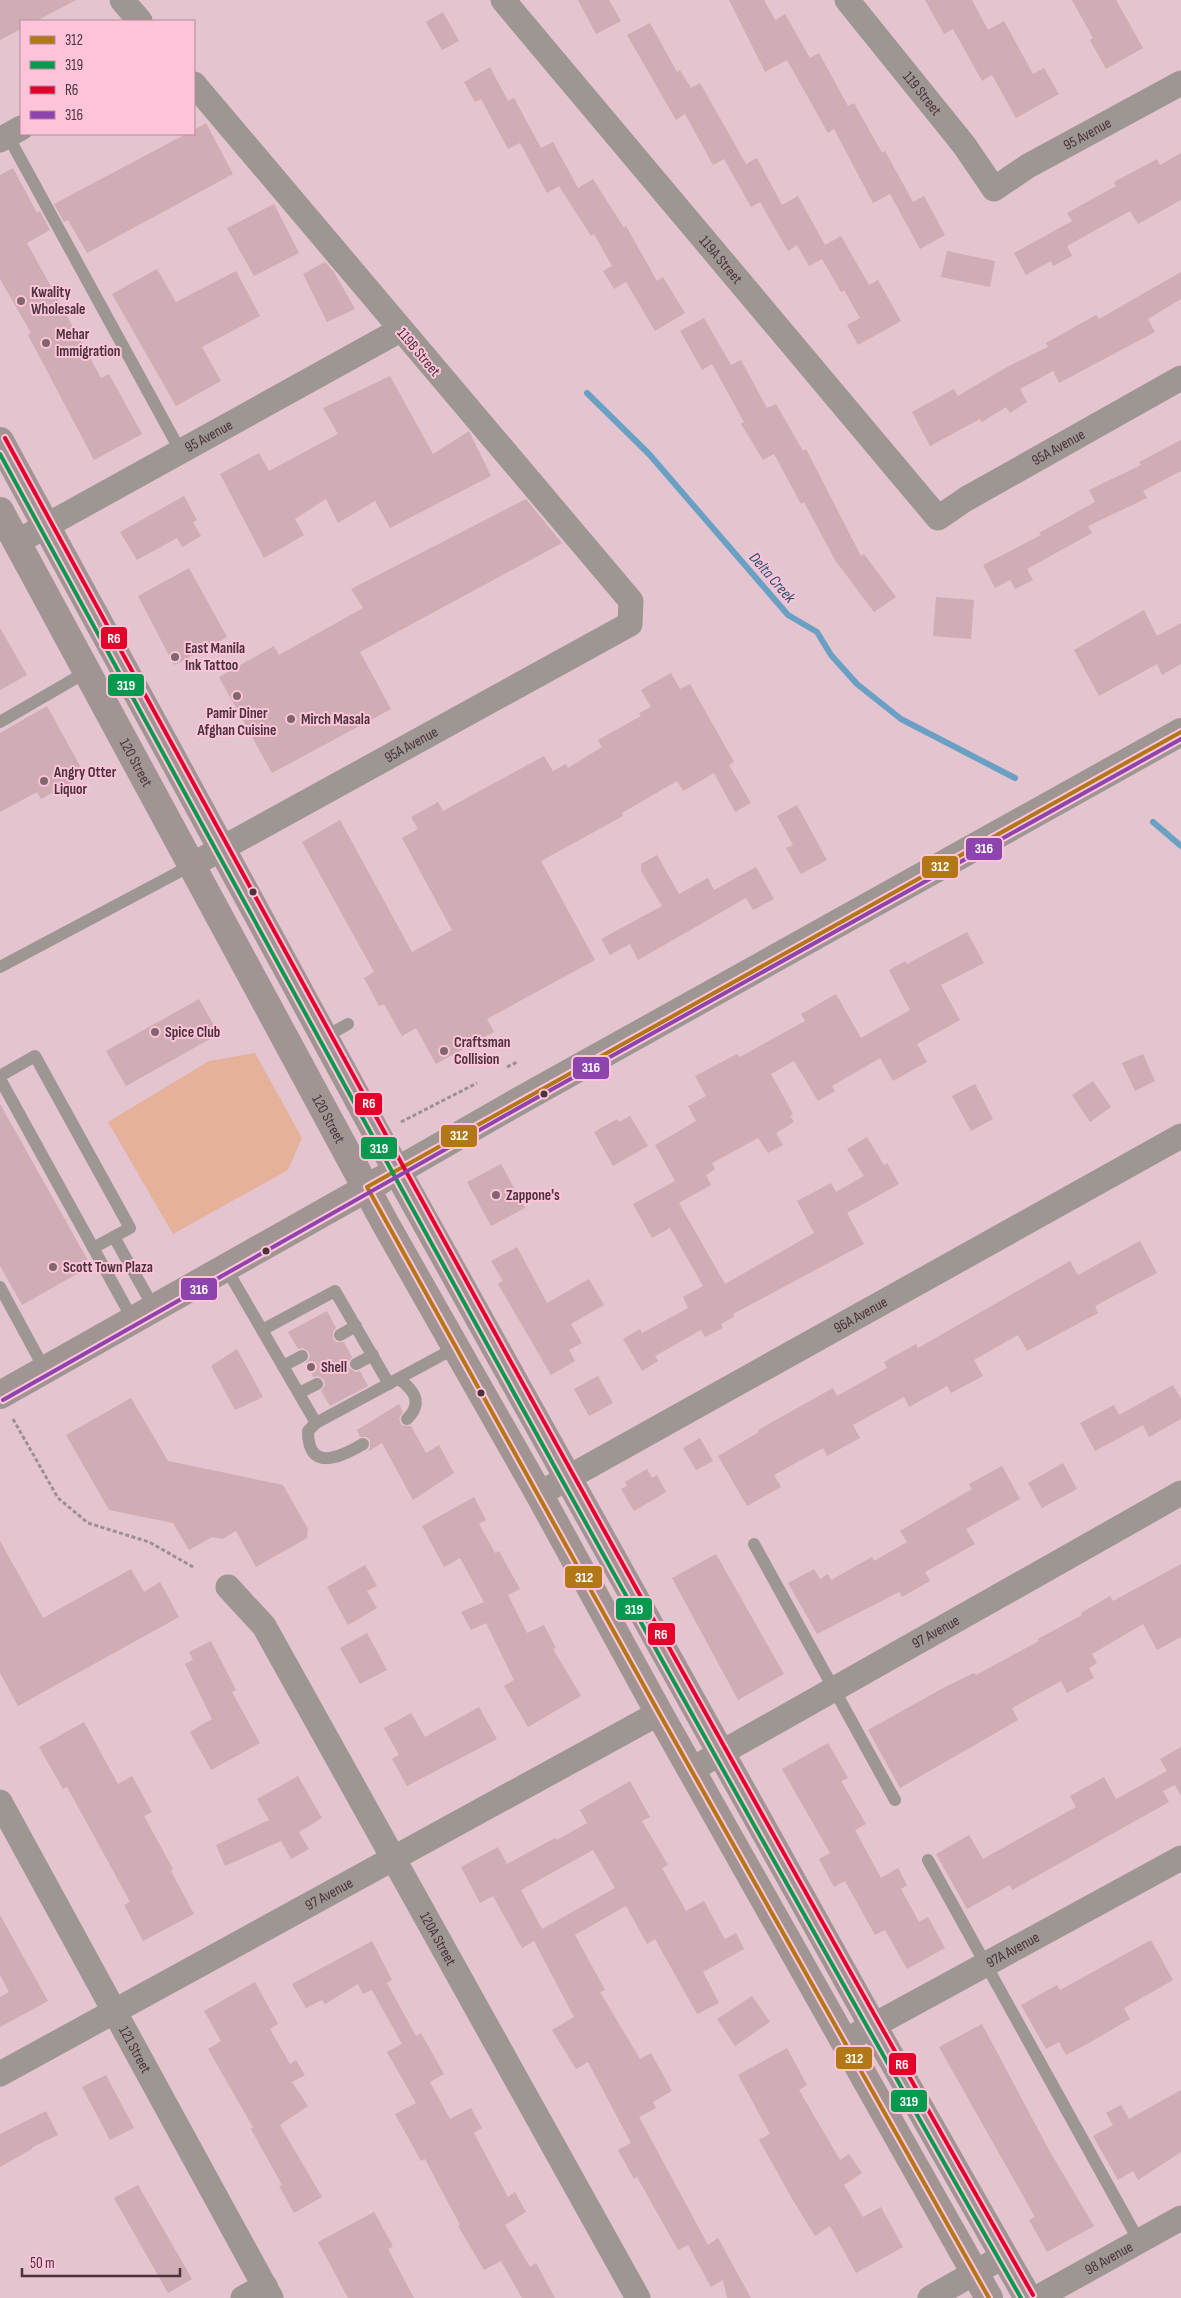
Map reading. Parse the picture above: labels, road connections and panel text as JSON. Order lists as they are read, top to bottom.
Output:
{
  "streets": {
    "main road": ["120 Street"],
    "street": [
      "119 Street",
      "95 Avenue",
      "119A Street",
      "119B Street",
      "95A Avenue",
      "96A Avenue",
      "97 Avenue",
      "120A Street",
      "97A Avenue",
      "121 Street",
      "98 Avenue"
    ]
  },
  "crossings": [
    ["119 Street", "95 Avenue"],
    ["95 Avenue", "119B Street"],
    ["95 Avenue", "120 Street"],
    ["119A Street", "95A Avenue"],
    ["119B Street", "95A Avenue"],
    ["95A Avenue", "120 Street"],
    ["120 Street", "96A Avenue"],
    ["120 Street", "97 Avenue"],
    ["120 Street", "97A Avenue"],
    ["97 Avenue", "120A Street"],
    ["97 Avenue", "121 Street"]
  ],
  "water": ["Delta Creek"],
  "places": [
    "Kwality Wholesale",
    "Mehar Immigration",
    "East Manila Ink Tattoo",
    "Pamir Diner Afghan Cuisine",
    "Mirch Masala",
    "Angry Otter Liquor",
    "Spice Club",
    "Craftsman Collision",
    "Zappone's",
    "Scott Town Plaza",
    "Shell"
  ],
  "lines": [
    "transit line R6",
    "transit line 319",
    "transit line 312",
    "transit line 316"
  ],
  "legend": [
    "312",
    "319",
    "R6",
    "316"
  ],
  "scale_bar": "50 m"
}
